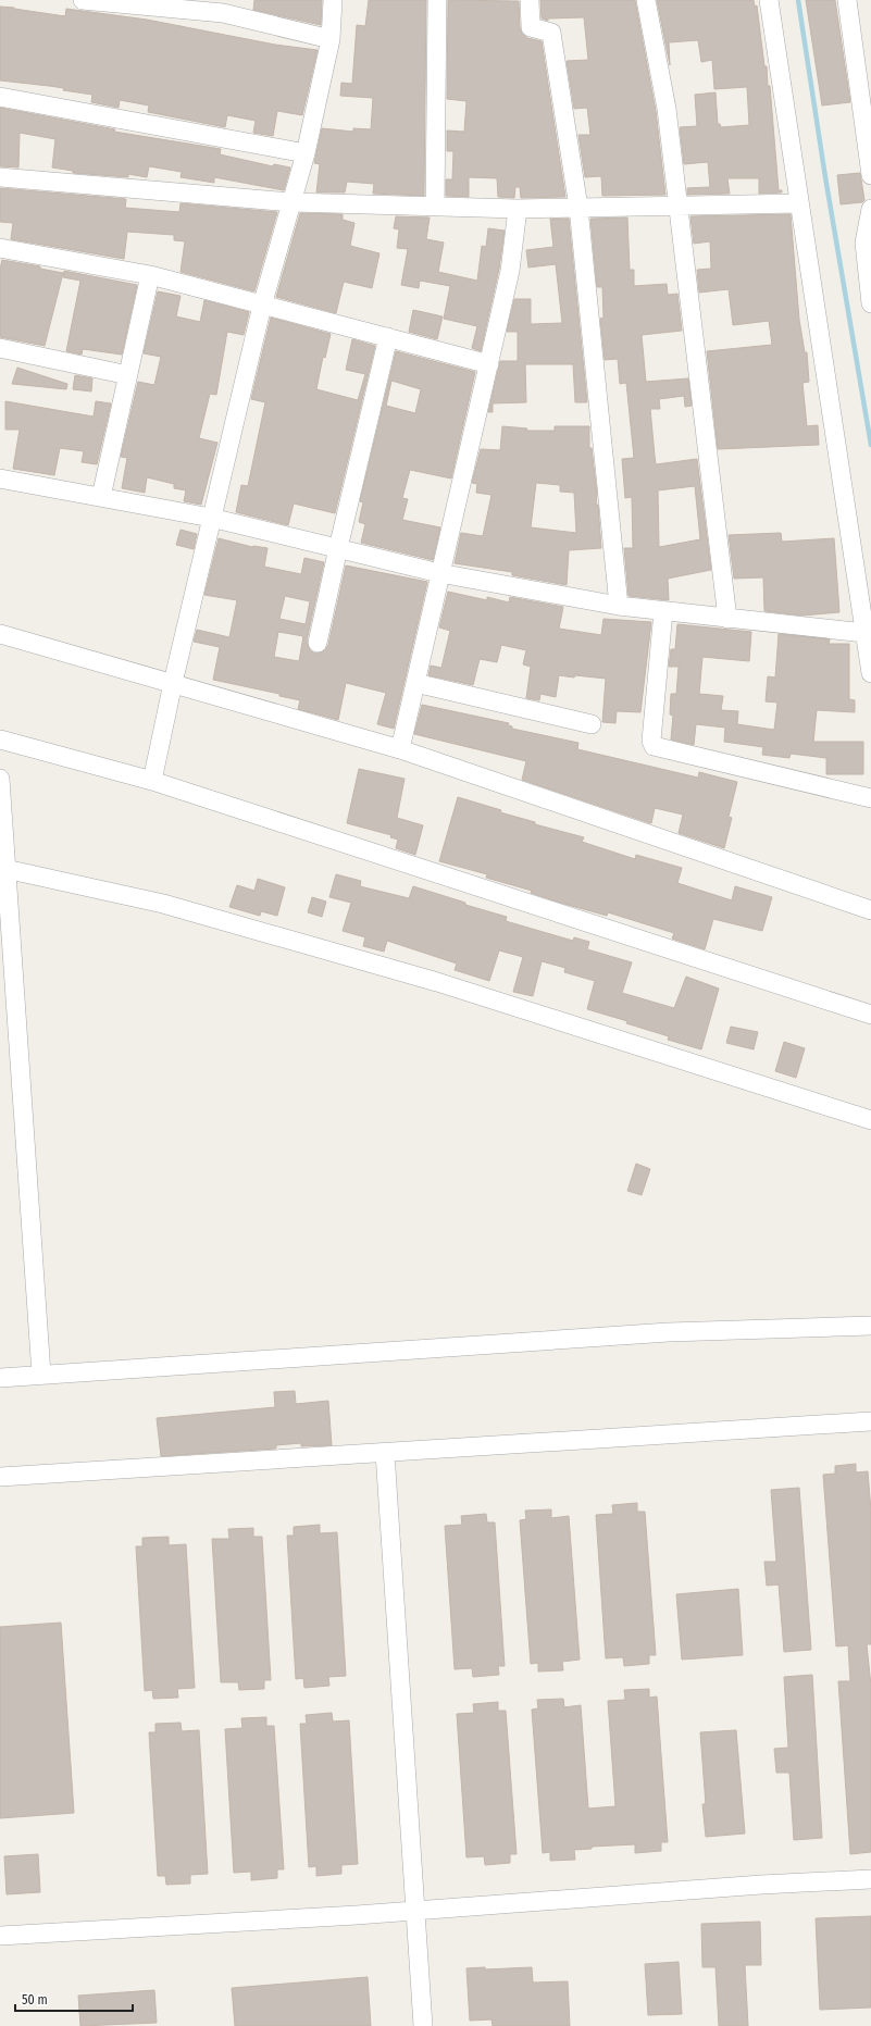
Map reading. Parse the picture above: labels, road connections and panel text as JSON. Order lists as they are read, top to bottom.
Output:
{
  "scale_bar": "50 m"
}
